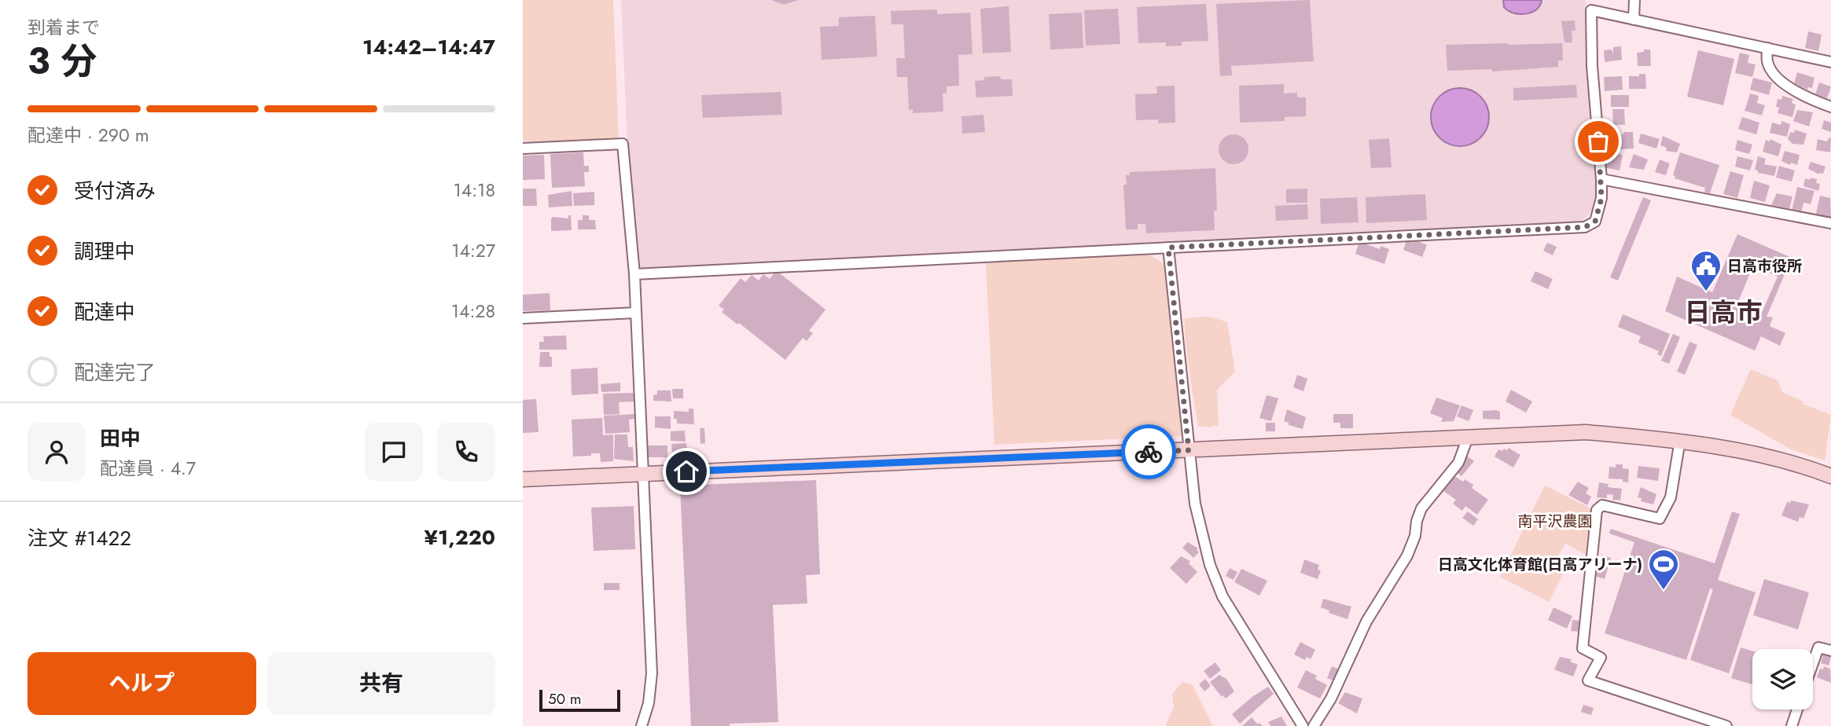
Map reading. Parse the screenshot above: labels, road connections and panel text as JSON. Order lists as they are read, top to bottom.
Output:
{
  "districts": ["日高市"],
  "parks": ["南平沢農園"],
  "places": {
    "public building": ["日高市役所"],
    "sports": ["日高文化体育館(日高アリーナ)"]
  },
  "scale_bar": "50 m",
  "page": {
    "heading": ["3 分", "到着まで", "14:42–14:47"],
    "panel": [
      "田中",
      "配達員 · 4.7",
      "注文 #1422",
      "¥1,220"
    ],
    "bar": "配達中 · 290 m",
    "list": [
      ["受付済み", "14:18"],
      ["調理中", "14:27"],
      ["配達中", "14:28"],
      "配達完了"
    ],
    "buttons": ["ヘルプ", "共有"],
    "scale": "50 m"
  }
}
